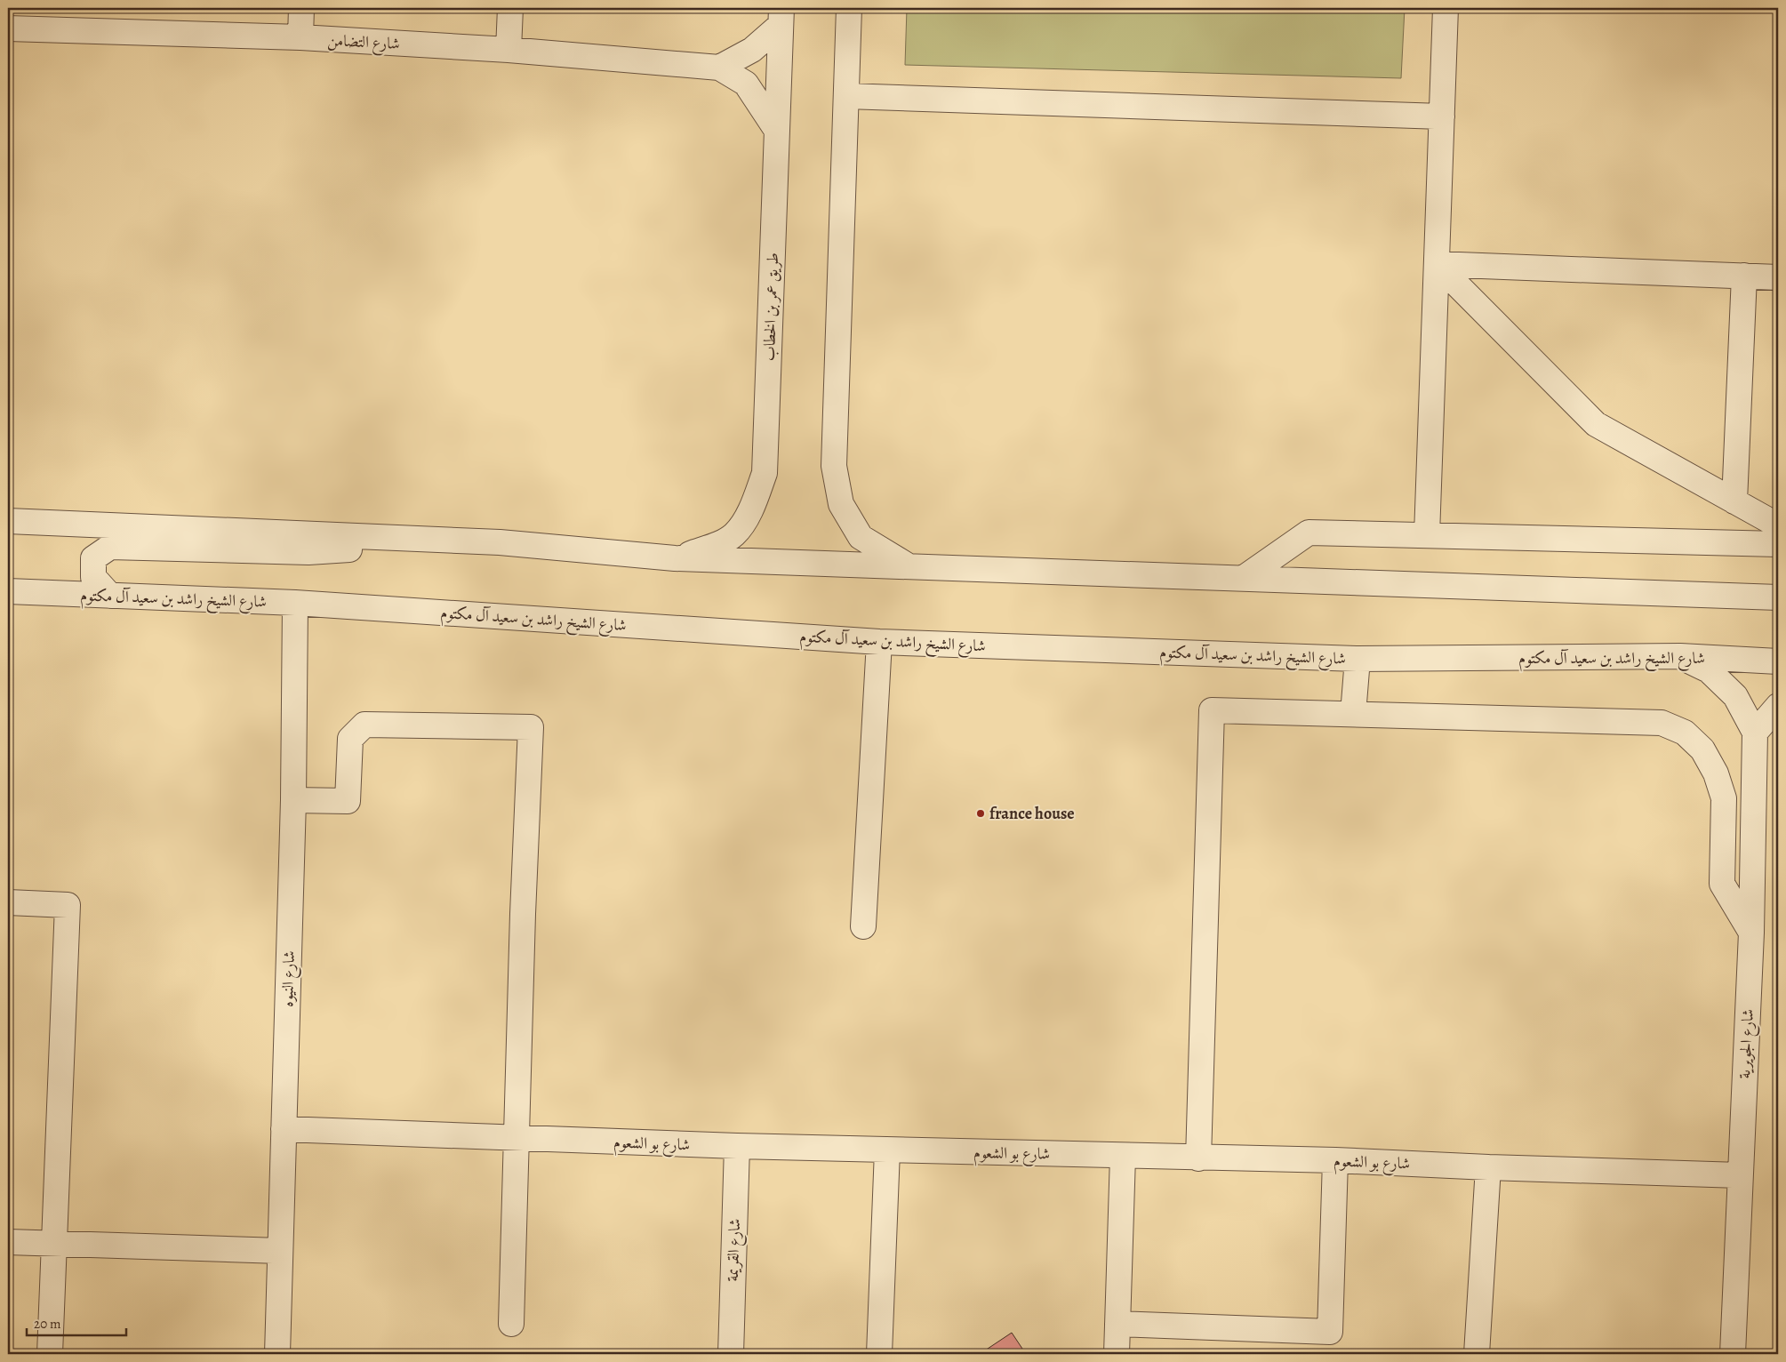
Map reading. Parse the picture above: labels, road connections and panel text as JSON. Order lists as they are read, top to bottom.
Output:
{
  "streets": {
    "street": [
      "شارع التضامن",
      "طريق عمر بن الخطاب",
      "شارع الشيخ راشد بن سعيد آل مكتوم",
      "شارع النيوه",
      "شارع الجويرية",
      "شارع بو الشعوم",
      "شارع القريمة"
    ]
  },
  "crossings": [
    ["شارع التضامن", "طريق عمر بن الخطاب"],
    ["شارع الشيخ راشد بن سعيد آل مكتوم", "شارع النيوه"],
    ["شارع الشيخ راشد بن سعيد آل مكتوم", "شارع الجويرية"],
    ["شارع النيوه", "شارع بو الشعوم"],
    ["شارع الجويرية", "شارع بو الشعوم"],
    ["شارع بو الشعوم", "شارع القريمة"]
  ],
  "places": ["france house"],
  "scale_bar": "20 m"
}
